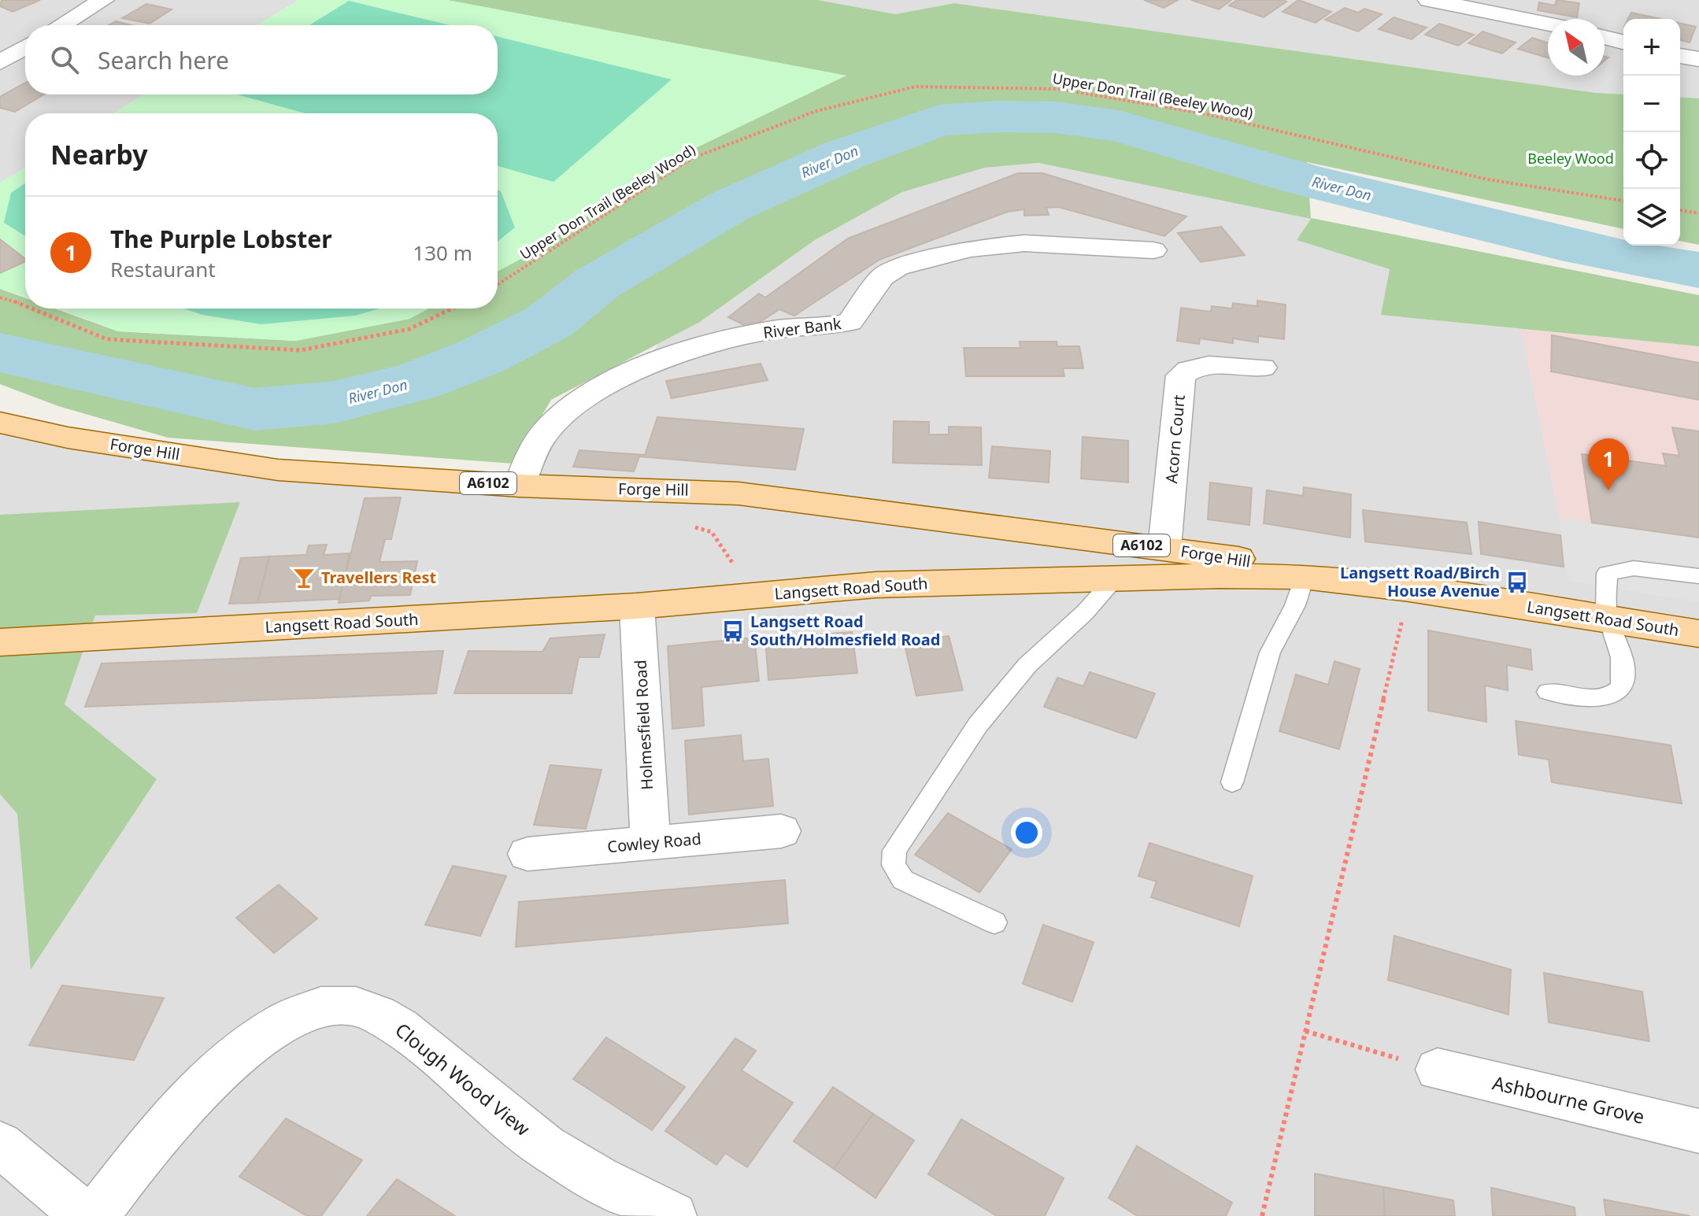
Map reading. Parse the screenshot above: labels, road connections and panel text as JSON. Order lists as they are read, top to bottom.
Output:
{
  "streets": {
    "main road": ["Forge Hill", "A6102", "Langsett Road South"],
    "street": [
      "River Bank",
      "Acorn Court",
      "Holmesfield Road",
      "Cowley Road",
      "Clough Wood View",
      "Ashbourne Grove"
    ],
    "path": ["Upper Don Trail (Beeley Wood)"]
  },
  "crossings": [
    ["River Bank", "Forge Hill"],
    ["Acorn Court", "Forge Hill"],
    ["Forge Hill", "Langsett Road South"],
    ["Langsett Road South", "Holmesfield Road"],
    ["Holmesfield Road", "Cowley Road"]
  ],
  "water": ["River Don"],
  "parks": ["Beeley Wood"],
  "places": {
    "bar": ["Travellers Rest"],
    "bus stop": ["Langsett Road/Birch House Avenue", "Langsett Road South/Holmesfield Road"]
  },
  "north": "top left",
  "page": {
    "map_buttons": ["+", "−"],
    "search": "Search here",
    "heading": "Nearby",
    "list": [
      {
        "mark": "1",
        "name": "The Purple Lobster",
        "note": "Restaurant",
        "value": "130 m"
      }
    ],
    "pins": "1"
  }
}
